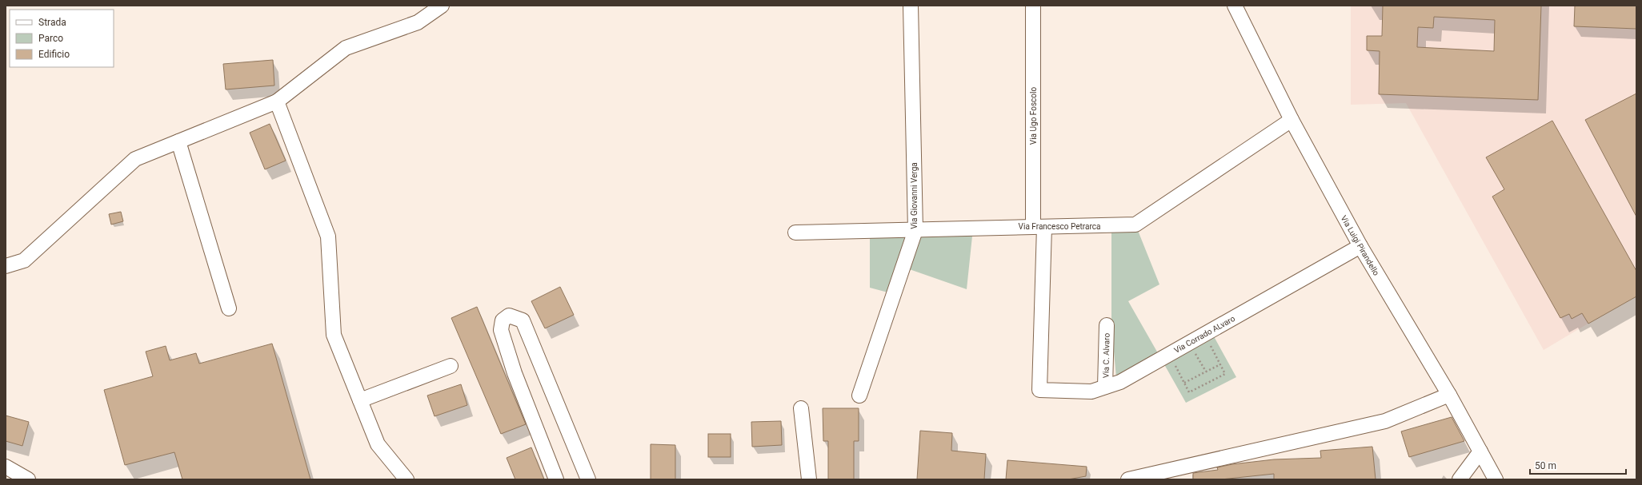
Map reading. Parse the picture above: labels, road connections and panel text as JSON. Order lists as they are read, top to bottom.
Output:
{
  "streets": {
    "street": [
      "Via Ugo Foscolo",
      "Via Giovanni Verga",
      "Via Francesco Petrarca",
      "Via Luigi Pirandello",
      "Via Corrado ALvaro",
      "Via C. Alvaro"
    ]
  },
  "crossings": [
    ["Via Ugo Foscolo", "Via Francesco Petrarca"],
    ["Via Ugo Foscolo", "Via Corrado ALvaro"],
    ["Via Giovanni Verga", "Via Francesco Petrarca"],
    ["Via Francesco Petrarca", "Via Luigi Pirandello"],
    ["Via Luigi Pirandello", "Via Corrado ALvaro"],
    ["Via Corrado ALvaro", "Via C. Alvaro"]
  ],
  "legend": ["Strada", "Parco", "Edificio"],
  "scale_bar": "50 m"
}
